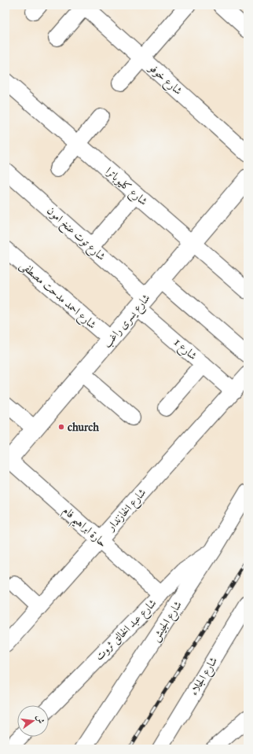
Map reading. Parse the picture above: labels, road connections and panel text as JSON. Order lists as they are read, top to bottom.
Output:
{
  "streets": {
    "main road": ["شارع يسرى راغب"],
    "street": [
      "شارع خوفو",
      "شارع كليوباترا",
      "شارع توت عنخ امون",
      "شارع احمد مدحت مصطفى",
      "شارع 1",
      "شارع الخازندار",
      "حارة ابراهيم فام",
      "شارع الجيش",
      "شارع عبد الخالق ثروت",
      "شارع الجلاء"
    ]
  },
  "crossings": [
    ["شارع كليوباترا", "شارع يسرى راغب"],
    ["شارع توت عنخ امون", "شارع يسرى راغب"],
    ["شارع توت عنخ امون", "شارع 1"],
    ["شارع احمد مدحت مصطفى", "شارع يسرى راغب"],
    ["شارع يسرى راغب", "شارع 1"],
    ["شارع يسرى راغب", "حارة ابراهيم فام"],
    ["شارع 1", "شارع الخازندار"],
    ["شارع الخازندار", "حارة ابراهيم فام"],
    ["حارة ابراهيم فام", "شارع عبد الخالق ثروت"],
    ["شارع الجيش", "شارع عبد الخالق ثروت"]
  ],
  "places": ["church"],
  "north": "right"
}
